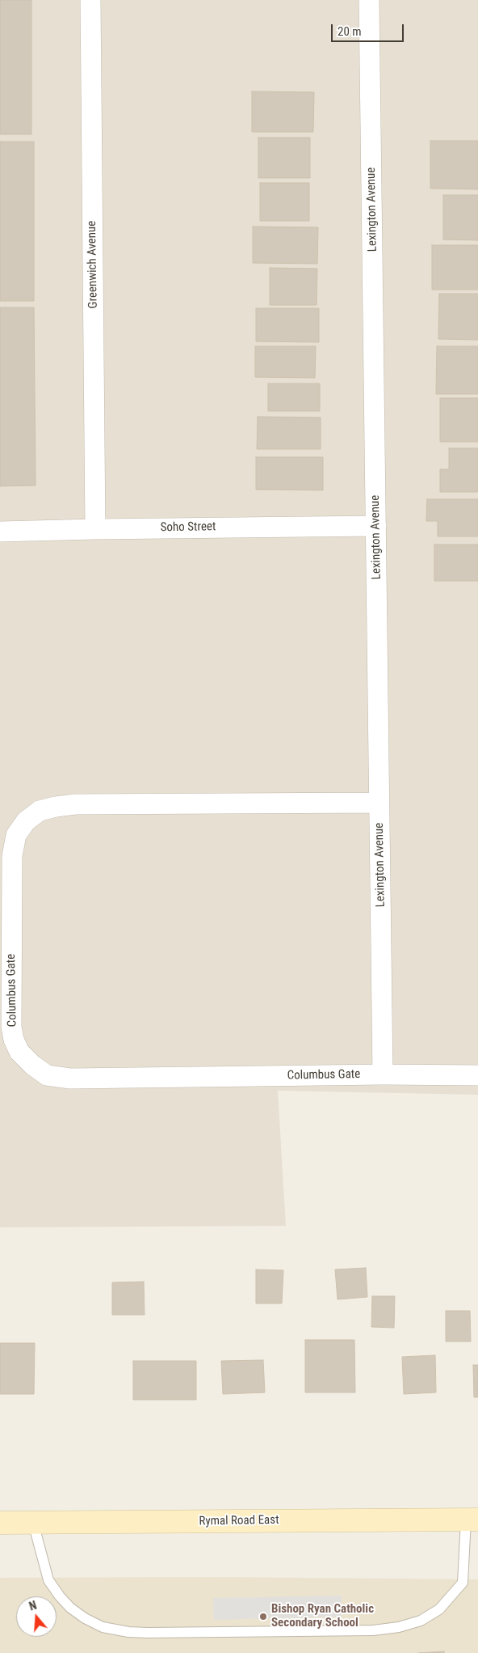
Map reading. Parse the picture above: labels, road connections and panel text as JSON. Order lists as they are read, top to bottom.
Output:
{
  "streets": {
    "main road": ["Rymal Road East"],
    "street": [
      "Lexington Avenue",
      "Greenwich Avenue",
      "Soho Street",
      "Columbus Gate"
    ]
  },
  "crossings": [
    ["Lexington Avenue", "Soho Street"],
    ["Lexington Avenue", "Columbus Gate"],
    ["Greenwich Avenue", "Soho Street"]
  ],
  "places": ["Bishop Ryan Catholic Secondary School"],
  "scale_bar": "20 m",
  "north": "top"
}
